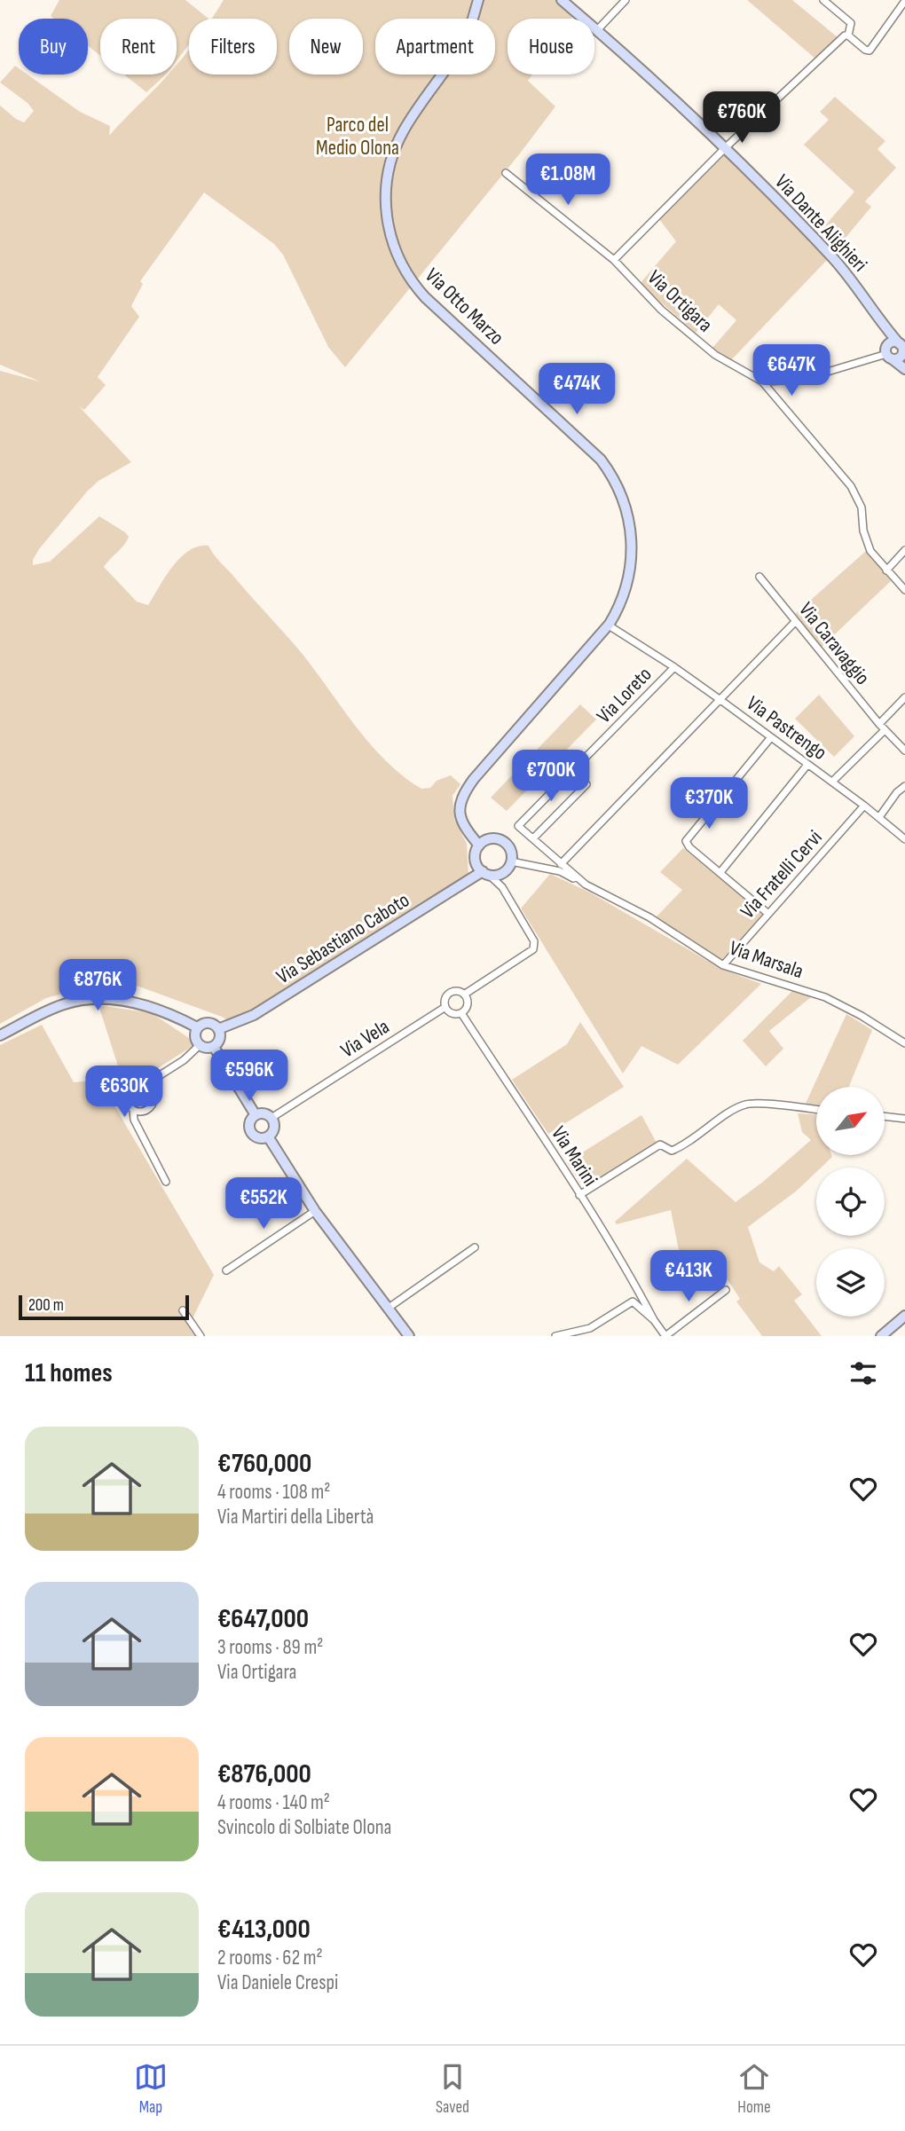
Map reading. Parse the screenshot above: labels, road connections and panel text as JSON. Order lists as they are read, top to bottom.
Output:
{
  "streets": {
    "street": [
      "Via Dante Alighieri",
      "Via Ortigara",
      "Via Otto Marzo",
      "Via Caravaggio",
      "Via Loreto",
      "Via Pastrengo",
      "Via Fratelli Cervi",
      "Via Sebastiano Caboto",
      "Via Marsala",
      "Via Vela",
      "Via Marini"
    ]
  },
  "crossings": [
    ["Via Otto Marzo", "Via Pastrengo"],
    ["Via Otto Marzo", "Via Sebastiano Caboto"],
    ["Via Otto Marzo", "Via Marsala"],
    ["Via Otto Marzo", "Via Vela"],
    ["Via Loreto", "Via Pastrengo"],
    ["Via Loreto", "Via Marsala"],
    ["Via Pastrengo", "Via Fratelli Cervi"],
    ["Via Fratelli Cervi", "Via Marsala"],
    ["Via Sebastiano Caboto", "Via Marsala"],
    ["Via Sebastiano Caboto", "Via Vela"],
    ["Via Marsala", "Via Vela"],
    ["Via Vela", "Via Marini"]
  ],
  "parks": ["Parco del Medio Olona"],
  "scale_bar": "200 m",
  "north": "top right",
  "page": {
    "chip": [
      "Buy",
      "Rent",
      "Filters",
      "New",
      "Apartment",
      "House"
    ],
    "price": [
      "€760K",
      "€1.08M",
      "€647K",
      "€474K",
      "€700K",
      "€370K",
      "€876K",
      "€596K",
      "€630K",
      "€552K",
      "€413K"
    ],
    "scale": "200 m",
    "heading": "11 homes",
    "list": [
      {
        "name": "€760,000",
        "note": "4 rooms · 108 m² · Via Martiri della Libertà"
      },
      {
        "name": "€647,000",
        "note": "3 rooms · 89 m² · Via Ortigara"
      },
      {
        "name": "€876,000",
        "note": "4 rooms · 140 m² · Svincolo di Solbiate Olona"
      },
      {
        "name": "€413,000",
        "note": "2 rooms · 62 m² · Via Daniele Crespi"
      }
    ],
    "tabs": ["Map", "Saved", "Home"]
  }
}
